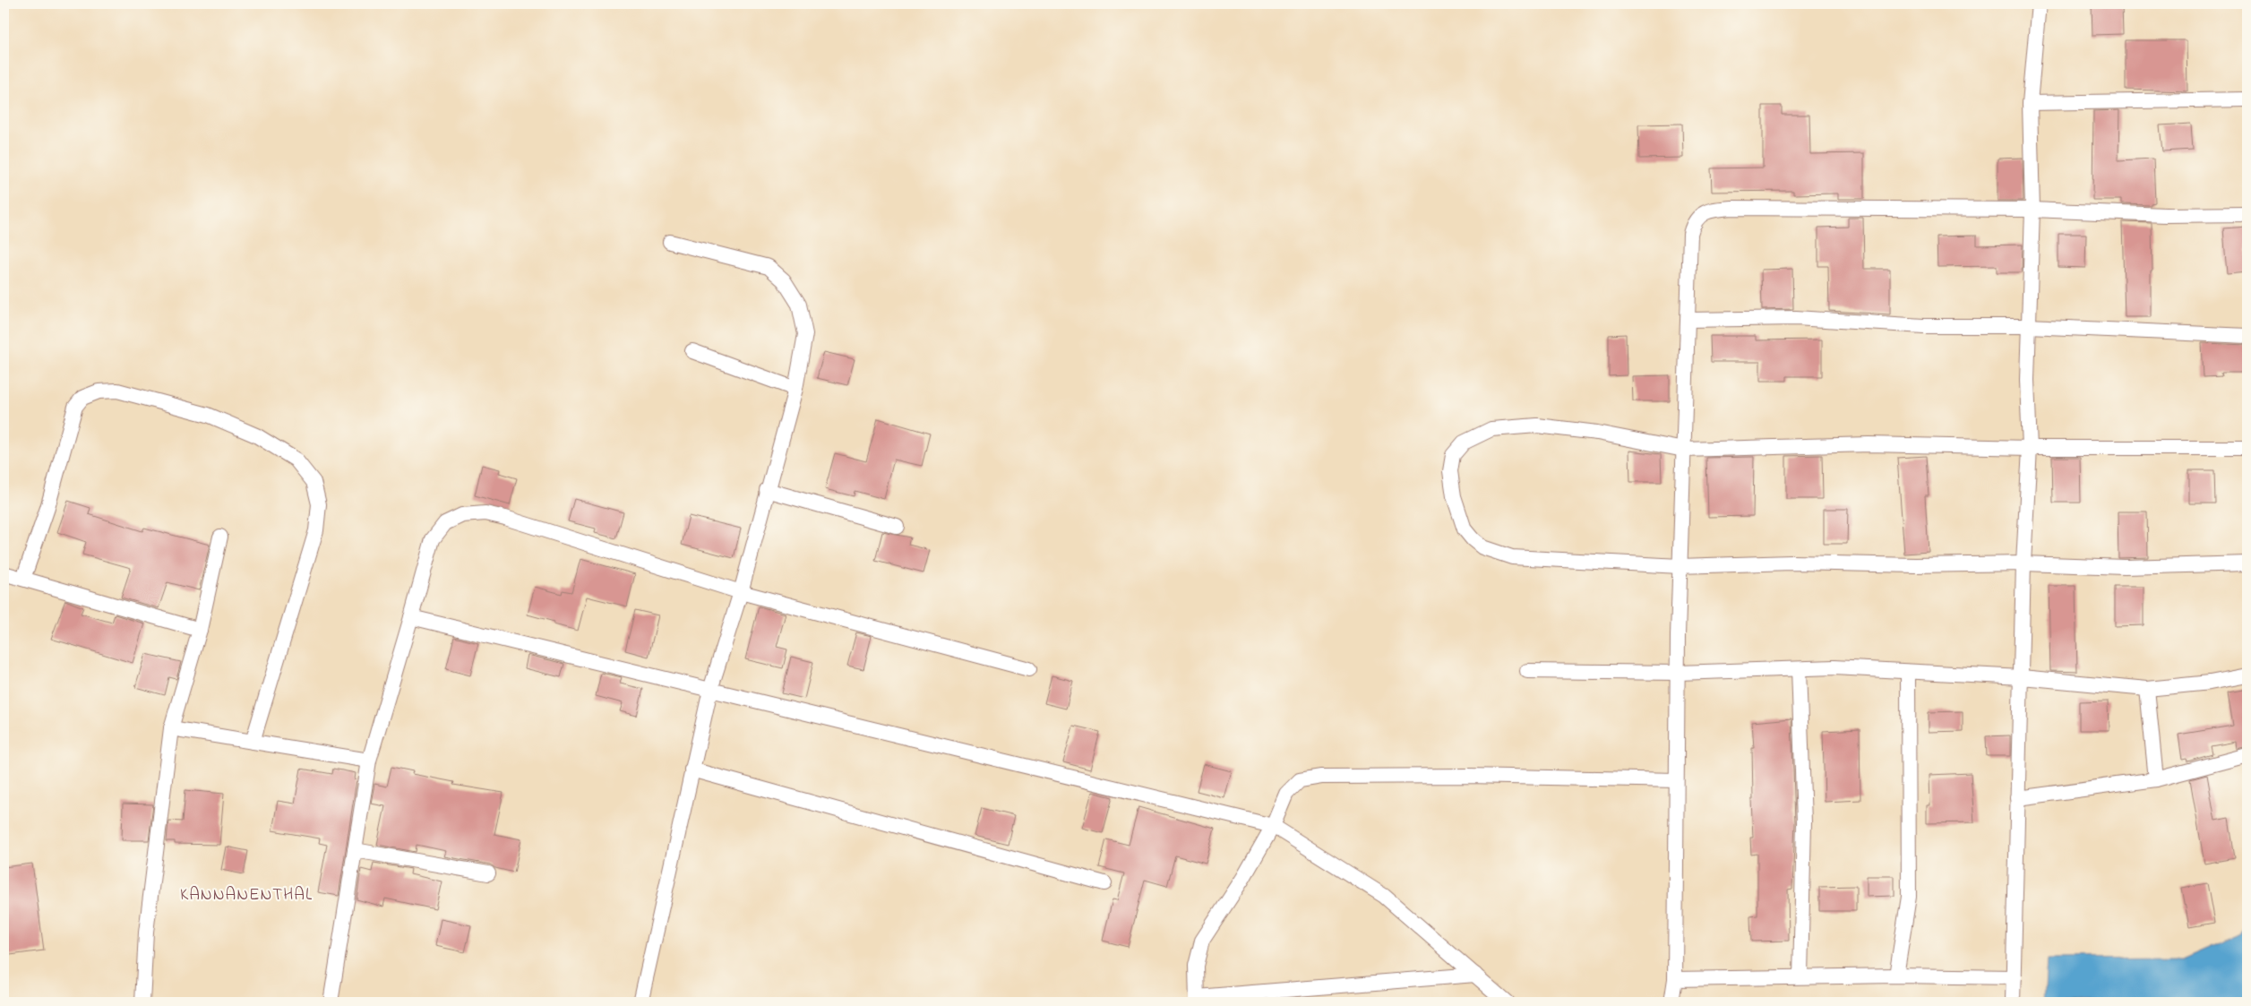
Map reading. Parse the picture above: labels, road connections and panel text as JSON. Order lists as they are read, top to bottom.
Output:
{
  "districts": ["KANNANENTHAL"]
}
